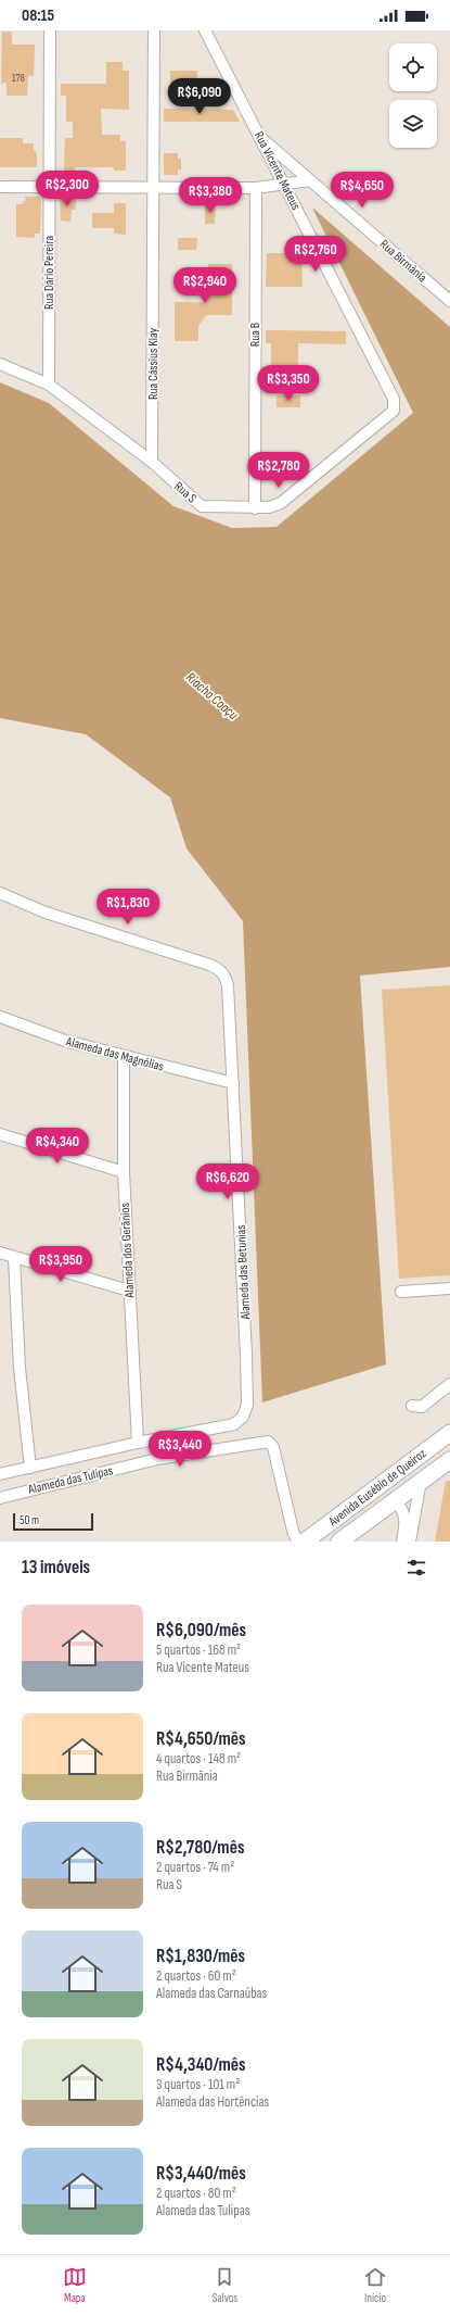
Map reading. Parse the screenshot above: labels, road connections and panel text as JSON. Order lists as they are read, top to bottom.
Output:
{
  "streets": {
    "highway": ["Avenida Eusébio de Queiroz"],
    "street": [
      "Rua Vicente Mateus",
      "Rua Birmânia",
      "Rua Dário Pereira",
      "Rua B",
      "Rua Cássius Klay",
      "Rua S",
      "Alameda das Magnólias",
      "Alameda dos Gerânios",
      "Alameda das Betunias",
      "Alameda das Tulipas"
    ]
  },
  "crossings": [
    ["Rua Vicente Mateus", "Rua Birmânia"],
    ["Rua Vicente Mateus", "Rua S"],
    ["Rua Dário Pereira", "Rua S"],
    ["Rua B", "Rua S"],
    ["Rua Cássius Klay", "Rua S"],
    ["Alameda das Magnólias", "Alameda dos Gerânios"],
    ["Alameda das Magnólias", "Alameda das Betunias"],
    ["Alameda dos Gerânios", "Alameda das Betunias"]
  ],
  "water": ["Riacho Coaçu"],
  "house_numbers": ["178"],
  "scale_bar": "50 m",
  "page": {
    "status": "08:15",
    "price": [
      "R$6,090",
      "R$2,300",
      "R$4,650",
      "R$3,380",
      "R$2,760",
      "R$2,940",
      "R$3,350",
      "R$2,780",
      "R$1,830",
      "R$4,340",
      "R$6,620",
      "R$3,950",
      "R$3,440"
    ],
    "scale": "50 m",
    "heading": "13 imóveis",
    "list": [
      {
        "name": "R$6,090/mês",
        "note": "5 quartos · 168 m² · Rua Vicente Mateus"
      },
      {
        "name": "R$4,650/mês",
        "note": "4 quartos · 148 m² · Rua Birmânia"
      },
      {
        "name": "R$2,780/mês",
        "note": "2 quartos · 74 m² · Rua S"
      },
      {
        "name": "R$1,830/mês",
        "note": "2 quartos · 60 m² · Alameda das Carnaúbas"
      },
      {
        "name": "R$4,340/mês",
        "note": "3 quartos · 101 m² · Alameda das Hortências"
      },
      {
        "name": "R$3,440/mês",
        "note": "2 quartos · 80 m² · Alameda das Tulipas"
      }
    ],
    "tabs": ["Mapa", "Salvos", "Início"]
  }
}
